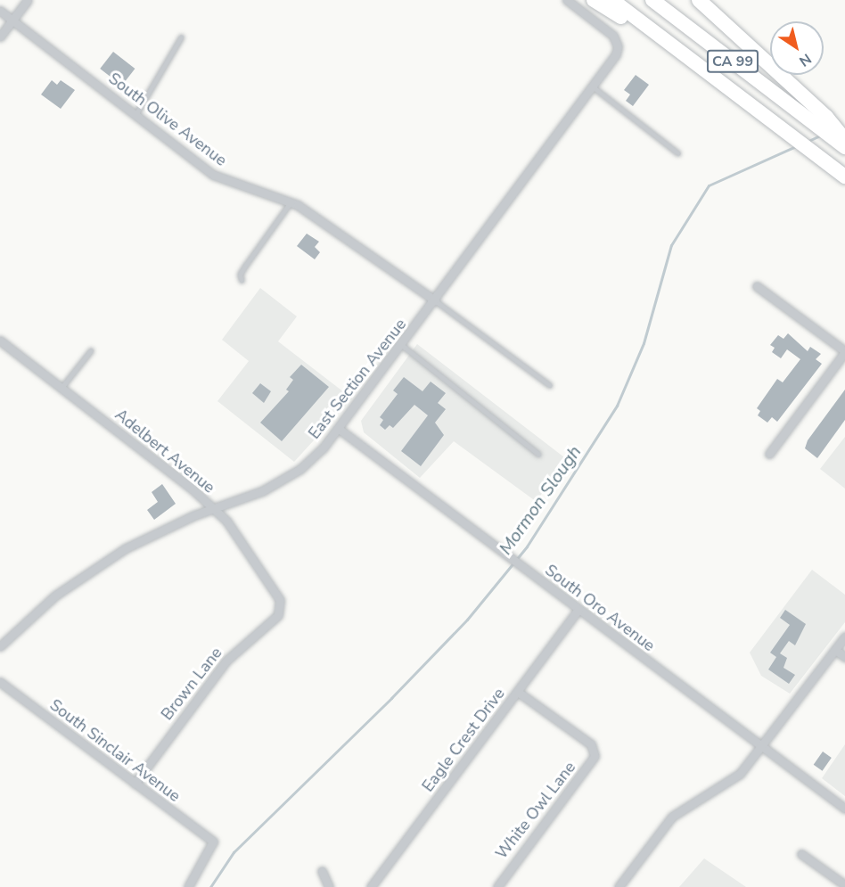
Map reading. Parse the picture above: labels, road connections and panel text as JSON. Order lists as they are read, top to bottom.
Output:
{
  "streets": {
    "highway": ["CA 99"],
    "street": [
      "South Olive Avenue",
      "East Section Avenue",
      "Adelbert Avenue",
      "South Oro Avenue",
      "Brown Lane",
      "Eagle Crest Drive",
      "South Sinclair Avenue",
      "White Owl Lane"
    ]
  },
  "crossings": [
    ["South Olive Avenue", "East Section Avenue"],
    ["East Section Avenue", "Adelbert Avenue"],
    ["East Section Avenue", "South Oro Avenue"],
    ["Adelbert Avenue", "Brown Lane"],
    ["South Oro Avenue", "Eagle Crest Drive"],
    ["Brown Lane", "South Sinclair Avenue"],
    ["Eagle Crest Drive", "White Owl Lane"]
  ],
  "water": ["Mormon Slough"],
  "north": "bottom right"
}
